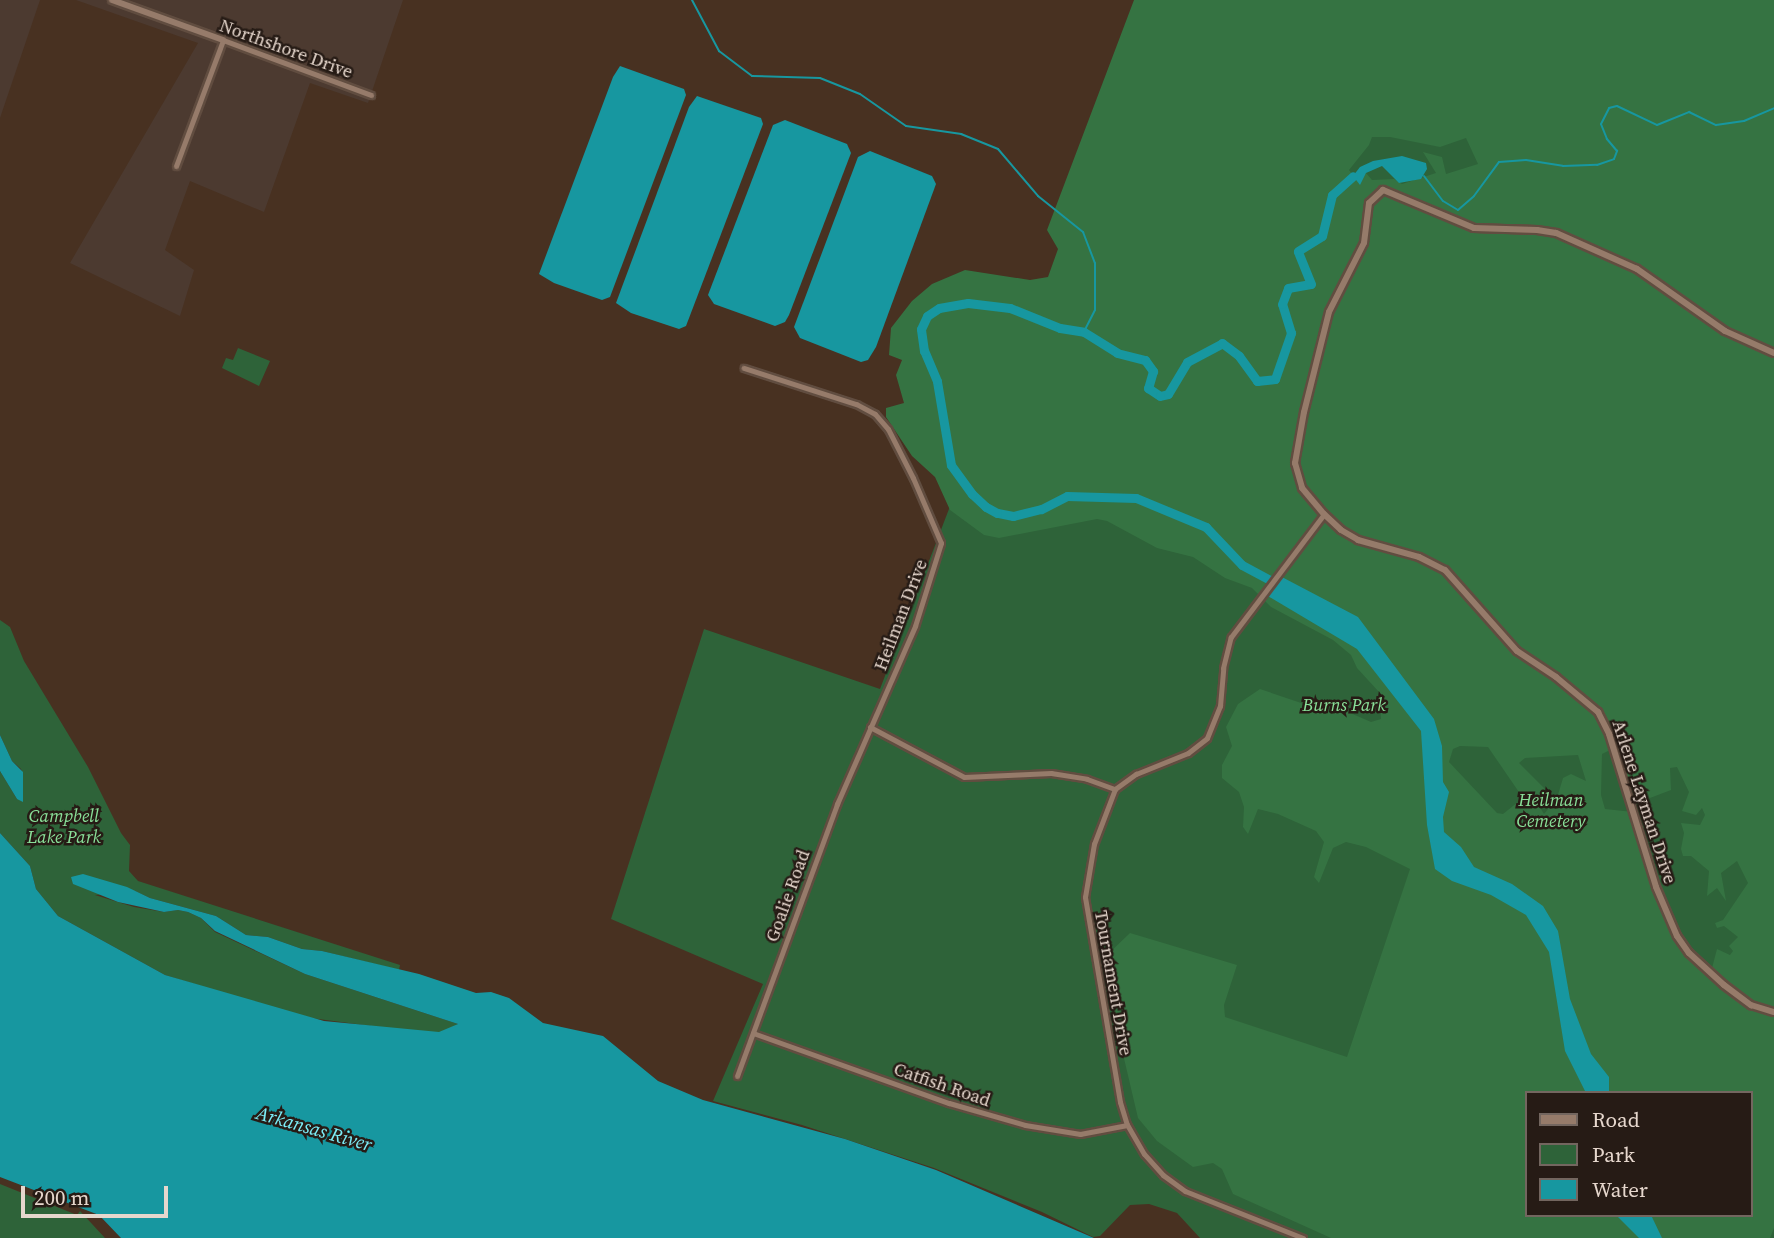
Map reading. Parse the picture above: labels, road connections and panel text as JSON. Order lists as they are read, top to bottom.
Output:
{
  "streets": {
    "street": [
      "Northshore Drive",
      "Heilman Drive",
      "Arlene Layman Drive",
      "Goalie Road",
      "Tournament Drive",
      "Catfish Road"
    ]
  },
  "crossings": [
    ["Heilman Drive", "Goalie Road"],
    ["Goalie Road", "Catfish Road"],
    ["Tournament Drive", "Catfish Road"]
  ],
  "water": ["Arkansas River"],
  "parks": ["Burns Park", "Heilman Cemetery", "Campbell Lake Park"],
  "legend": ["Road", "Park", "Water"],
  "scale_bar": "200 m"
}
